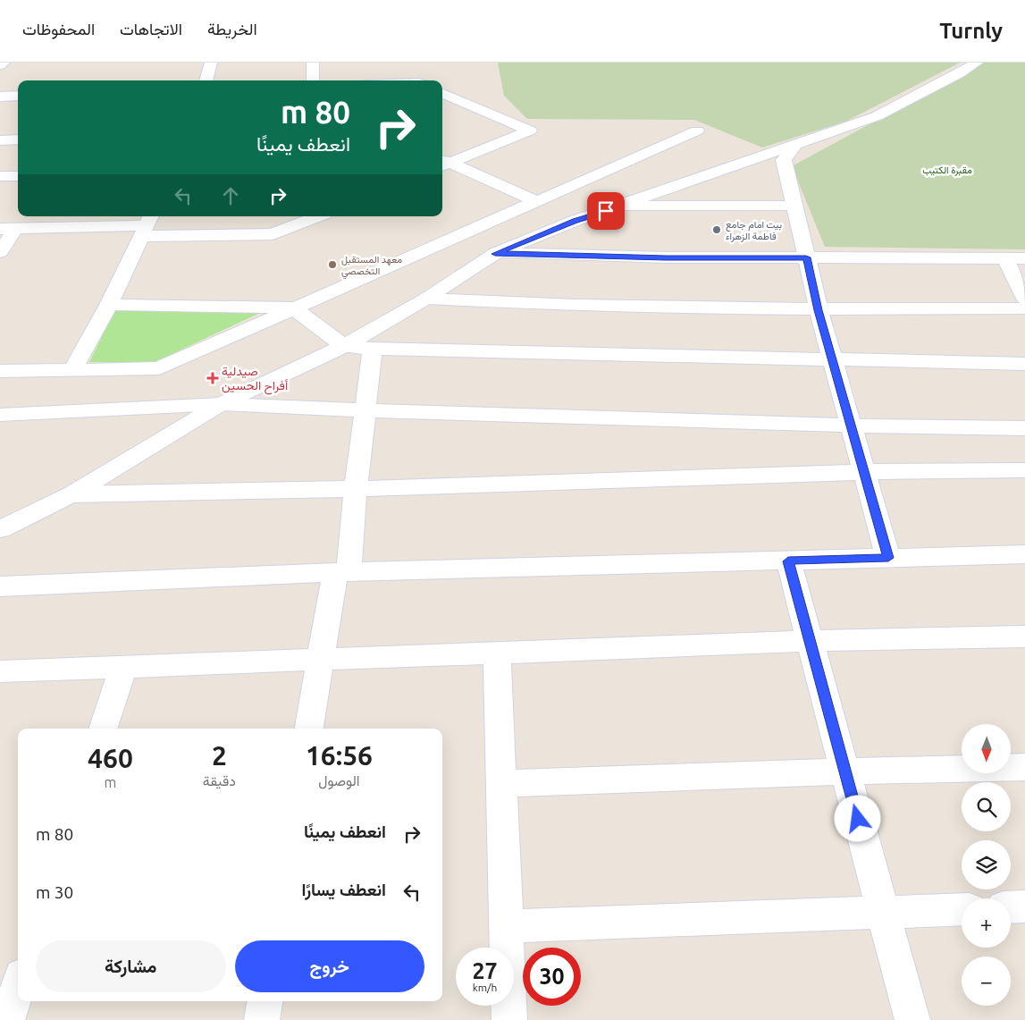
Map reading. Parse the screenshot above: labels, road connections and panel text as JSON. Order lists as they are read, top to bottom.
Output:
{
  "parks": ["مقبرة الكتيب"],
  "places": {
    "other": ["بيت امام جامع فاطمة الزهراء", "معهد المستقبل التخصصي"],
    "health": ["صيدلية أفراح الحسين"]
  },
  "north": "bottom",
  "page": {
    "header": "Turnly",
    "nav": ["الخريطة", "الاتجاهات", "المحفوظات"],
    "turn": ["80 m", "انعطف يمينًا"],
    "map_buttons": ["+", "−"],
    "eta": [
      "16:56",
      "الوصول",
      "2",
      "دقيقة",
      "460",
      "m"
    ],
    "list": [
      {
        "name": "انعطف يمينًا",
        "value": "80 m"
      },
      {
        "name": "انعطف يسارًا",
        "value": "30 m"
      }
    ],
    "buttons": ["خروج", "مشاركة"],
    "speed": "27 km/h",
    "limit": "30"
  }
}
